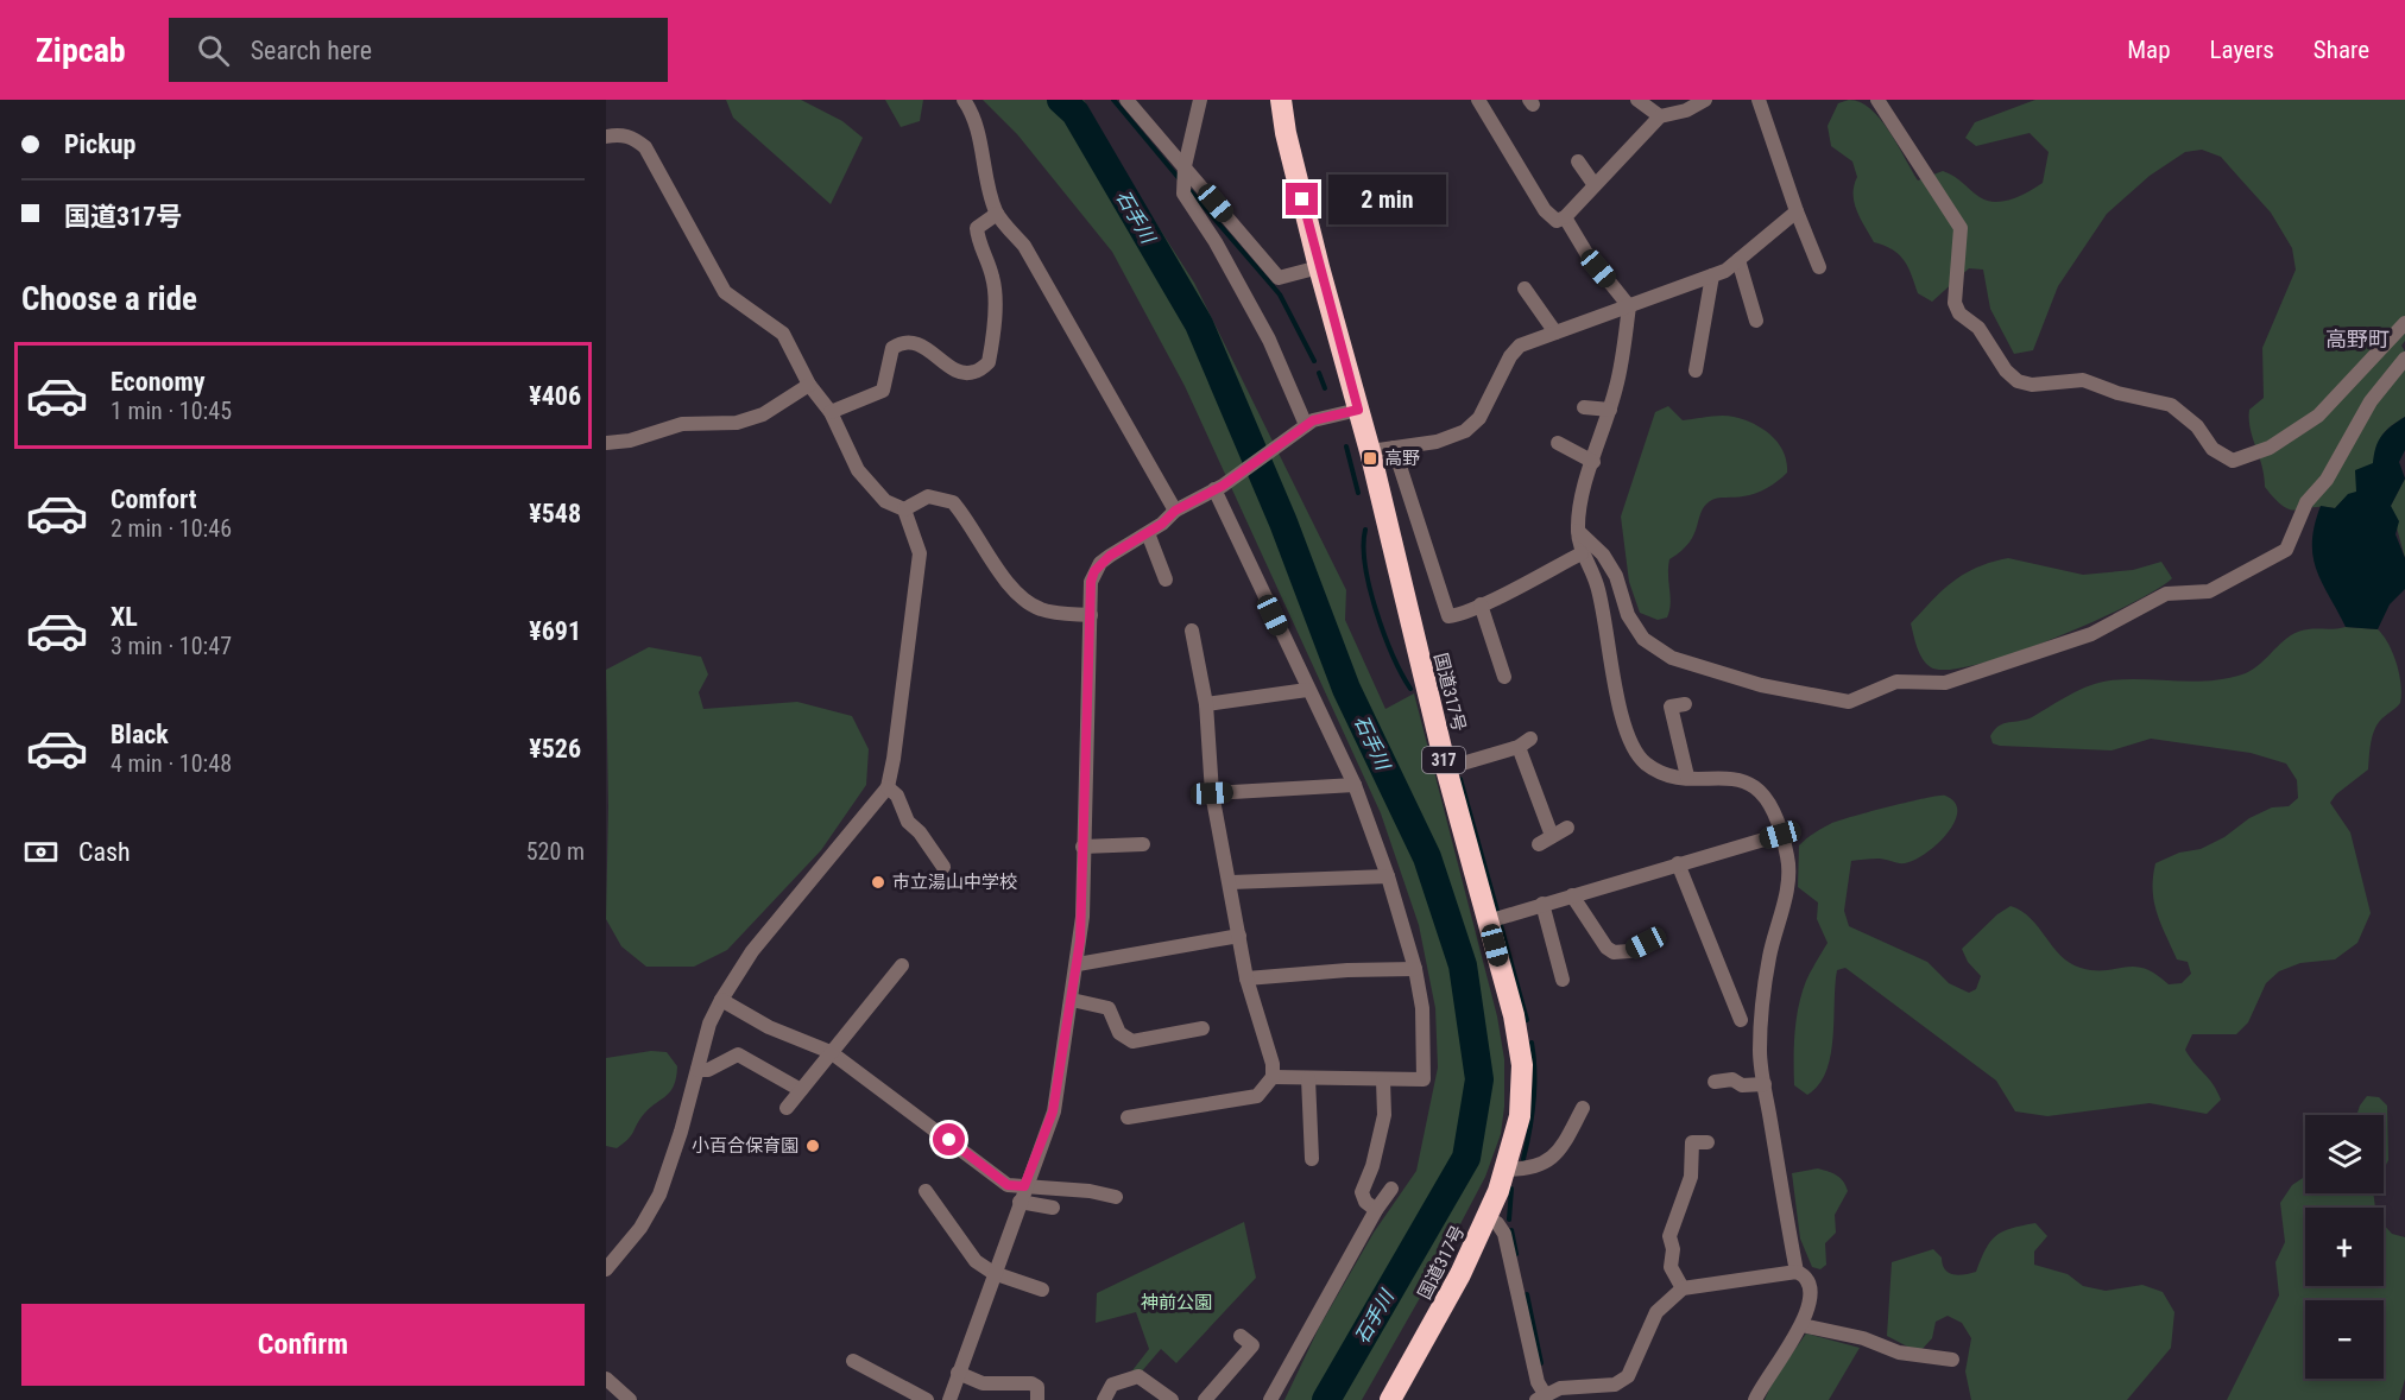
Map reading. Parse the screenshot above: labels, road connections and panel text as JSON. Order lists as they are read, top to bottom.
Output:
{
  "streets": {
    "highway": ["国道317号", "317"]
  },
  "districts": ["高野町"],
  "water": ["石手川"],
  "parks": ["神前公園"],
  "places": {
    "transit": ["高野"],
    "other": ["市立湯山中学校", "小百合保育園"]
  },
  "page": {
    "header": "Zipcab",
    "search": "Search here",
    "nav": ["Map", "Layers", "Share"],
    "banner": ["Pickup", "国道317号"],
    "bubble": "2 min",
    "heading": "Choose a ride",
    "list": [
      {
        "name": "Economy",
        "note": "1 min · 10:45",
        "value": "¥406"
      },
      {
        "name": "Comfort",
        "note": "2 min · 10:46",
        "value": "¥548"
      },
      {
        "name": "XL",
        "note": "3 min · 10:47",
        "value": "¥691"
      },
      {
        "name": "Black",
        "note": "4 min · 10:48",
        "value": "¥526"
      }
    ],
    "pay": ["Cash", "520 m"],
    "map_buttons": ["+", "−"],
    "buttons": "Confirm"
  }
}
